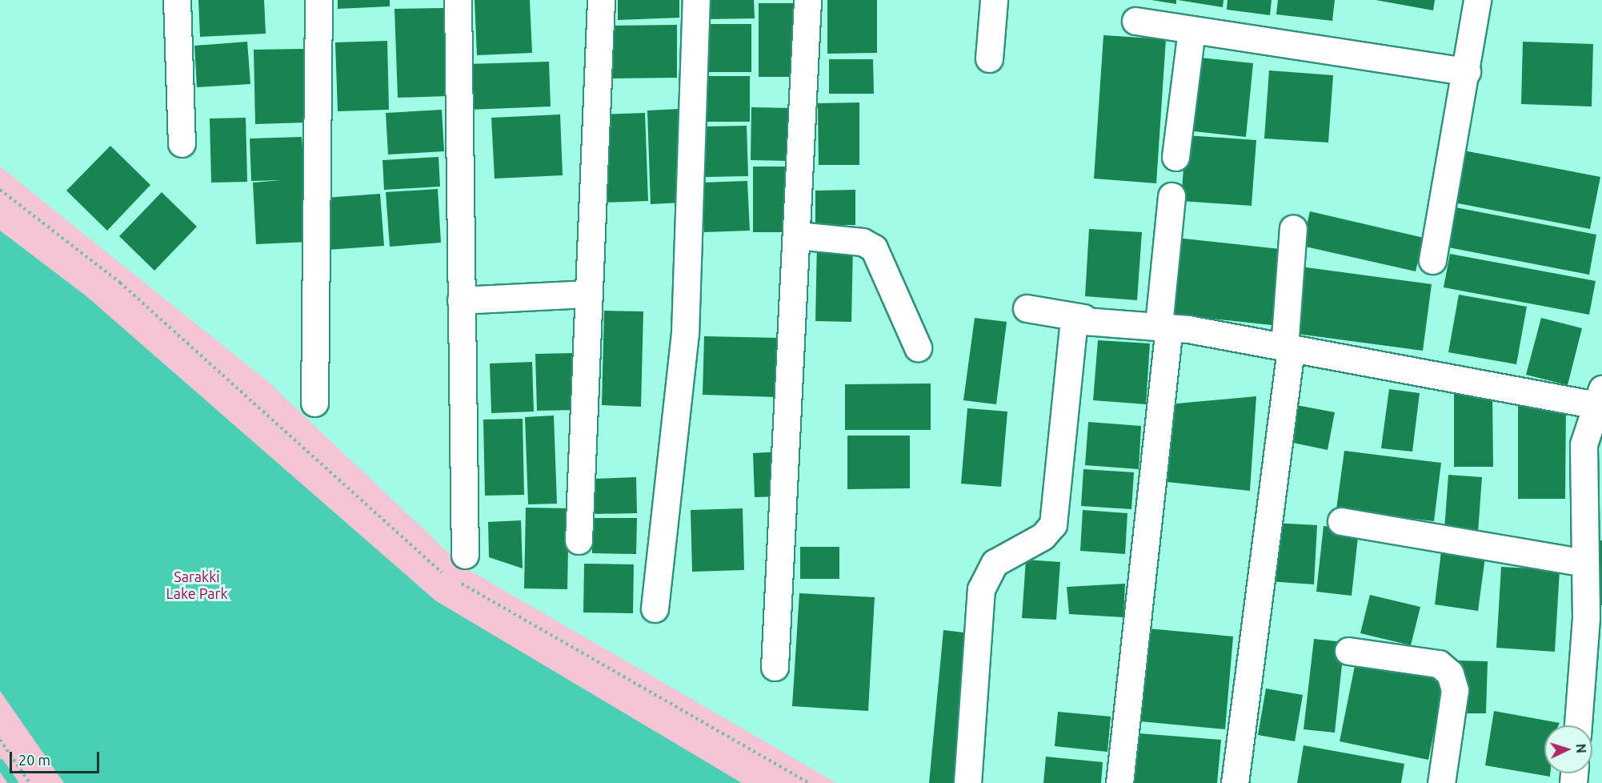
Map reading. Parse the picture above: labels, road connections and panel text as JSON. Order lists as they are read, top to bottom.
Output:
{
  "parks": ["Sarakki Lake Park"],
  "scale_bar": "20 m",
  "north": "right"
}
